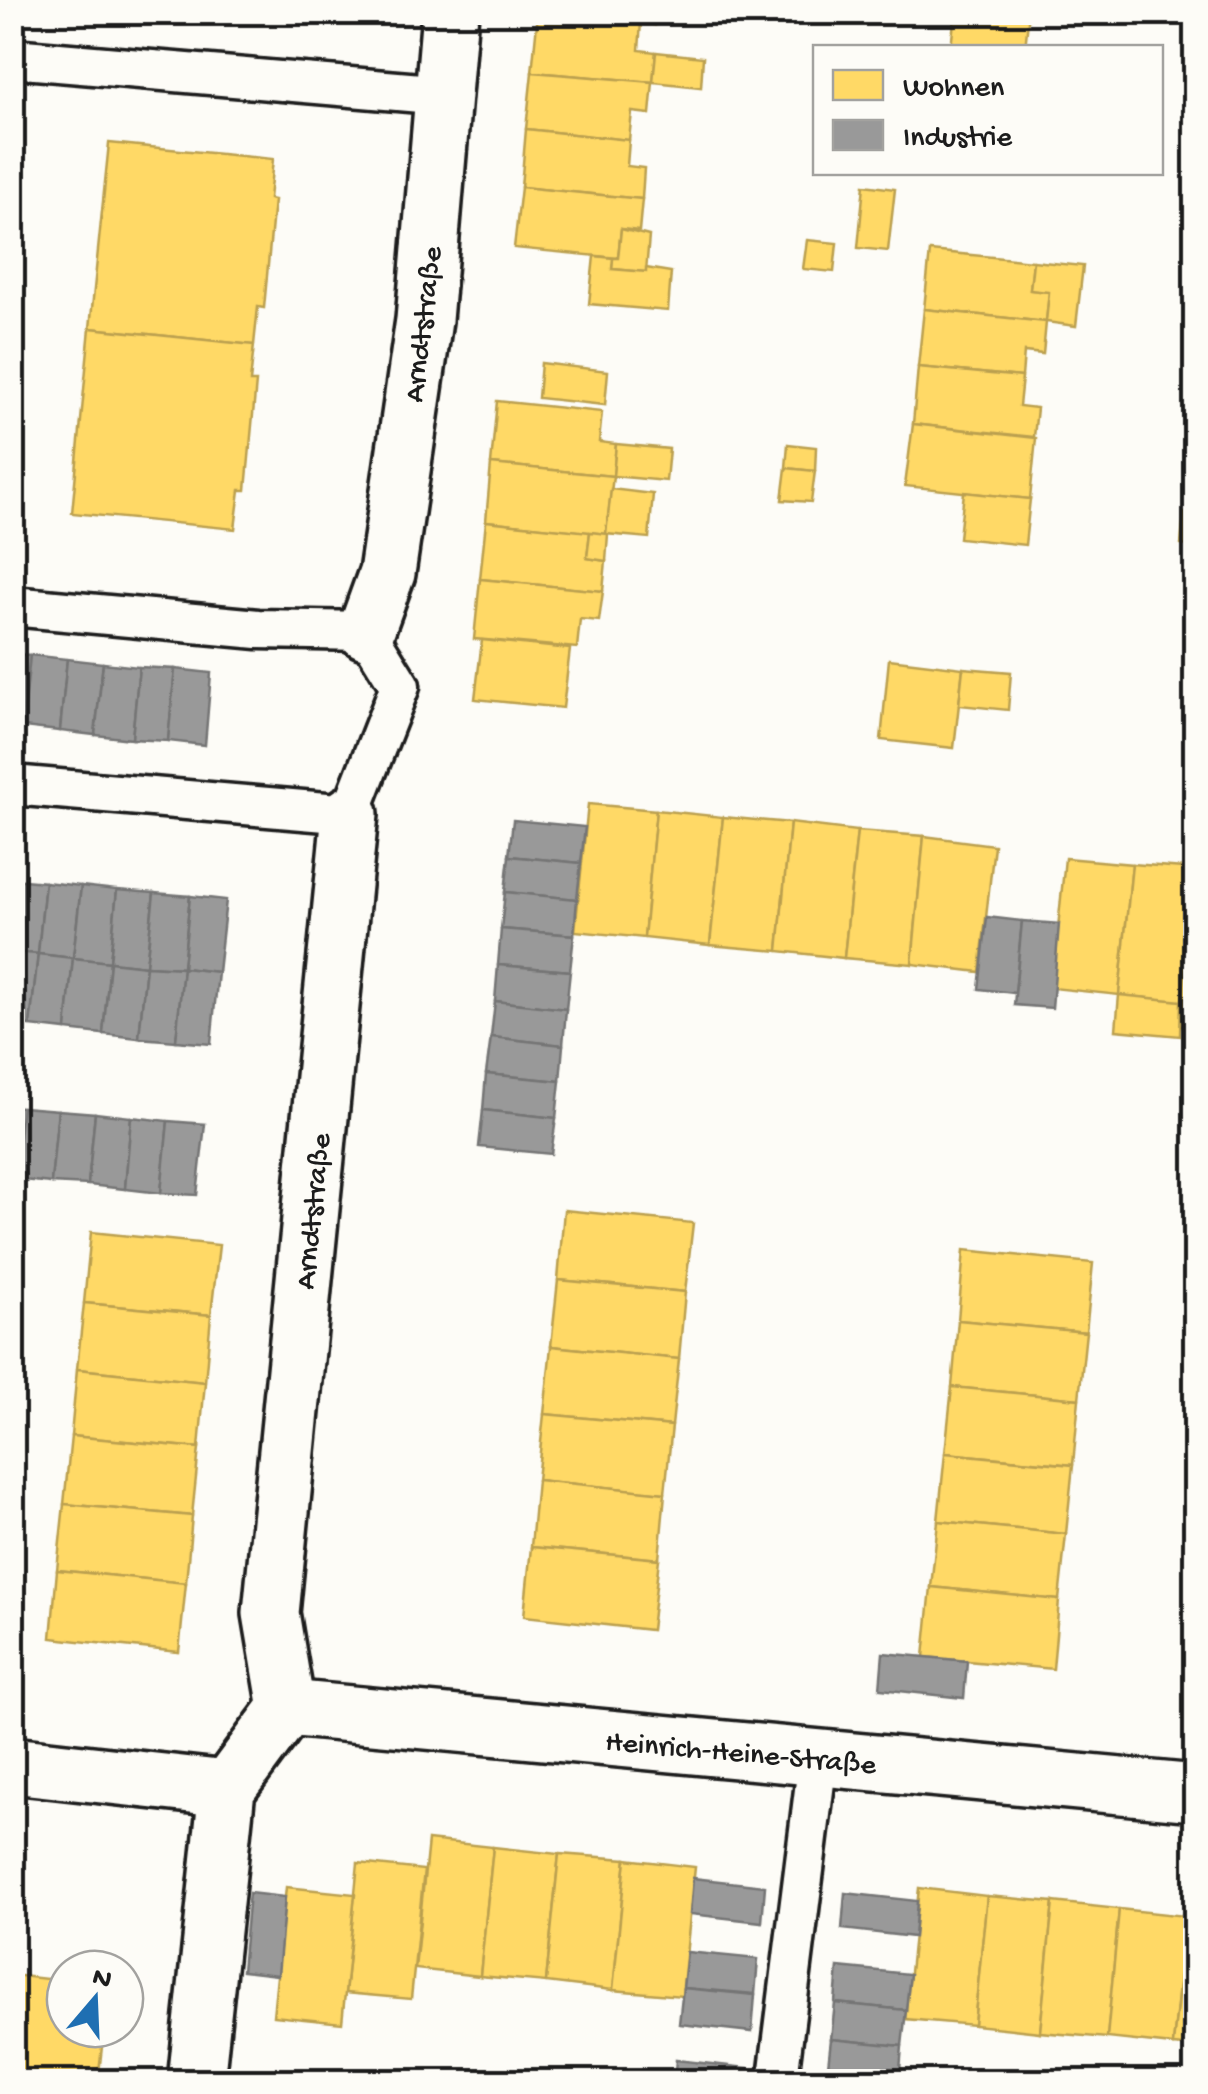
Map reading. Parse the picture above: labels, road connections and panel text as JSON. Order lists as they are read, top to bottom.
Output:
{
  "streets": {
    "street": ["Arndtstraße", "Heinrich-Heine-Straße"]
  },
  "crossings": [
    ["Arndtstraße", "Heinrich-Heine-Straße"]
  ],
  "legend": ["Wohnen", "Industrie"],
  "north": "top"
}
